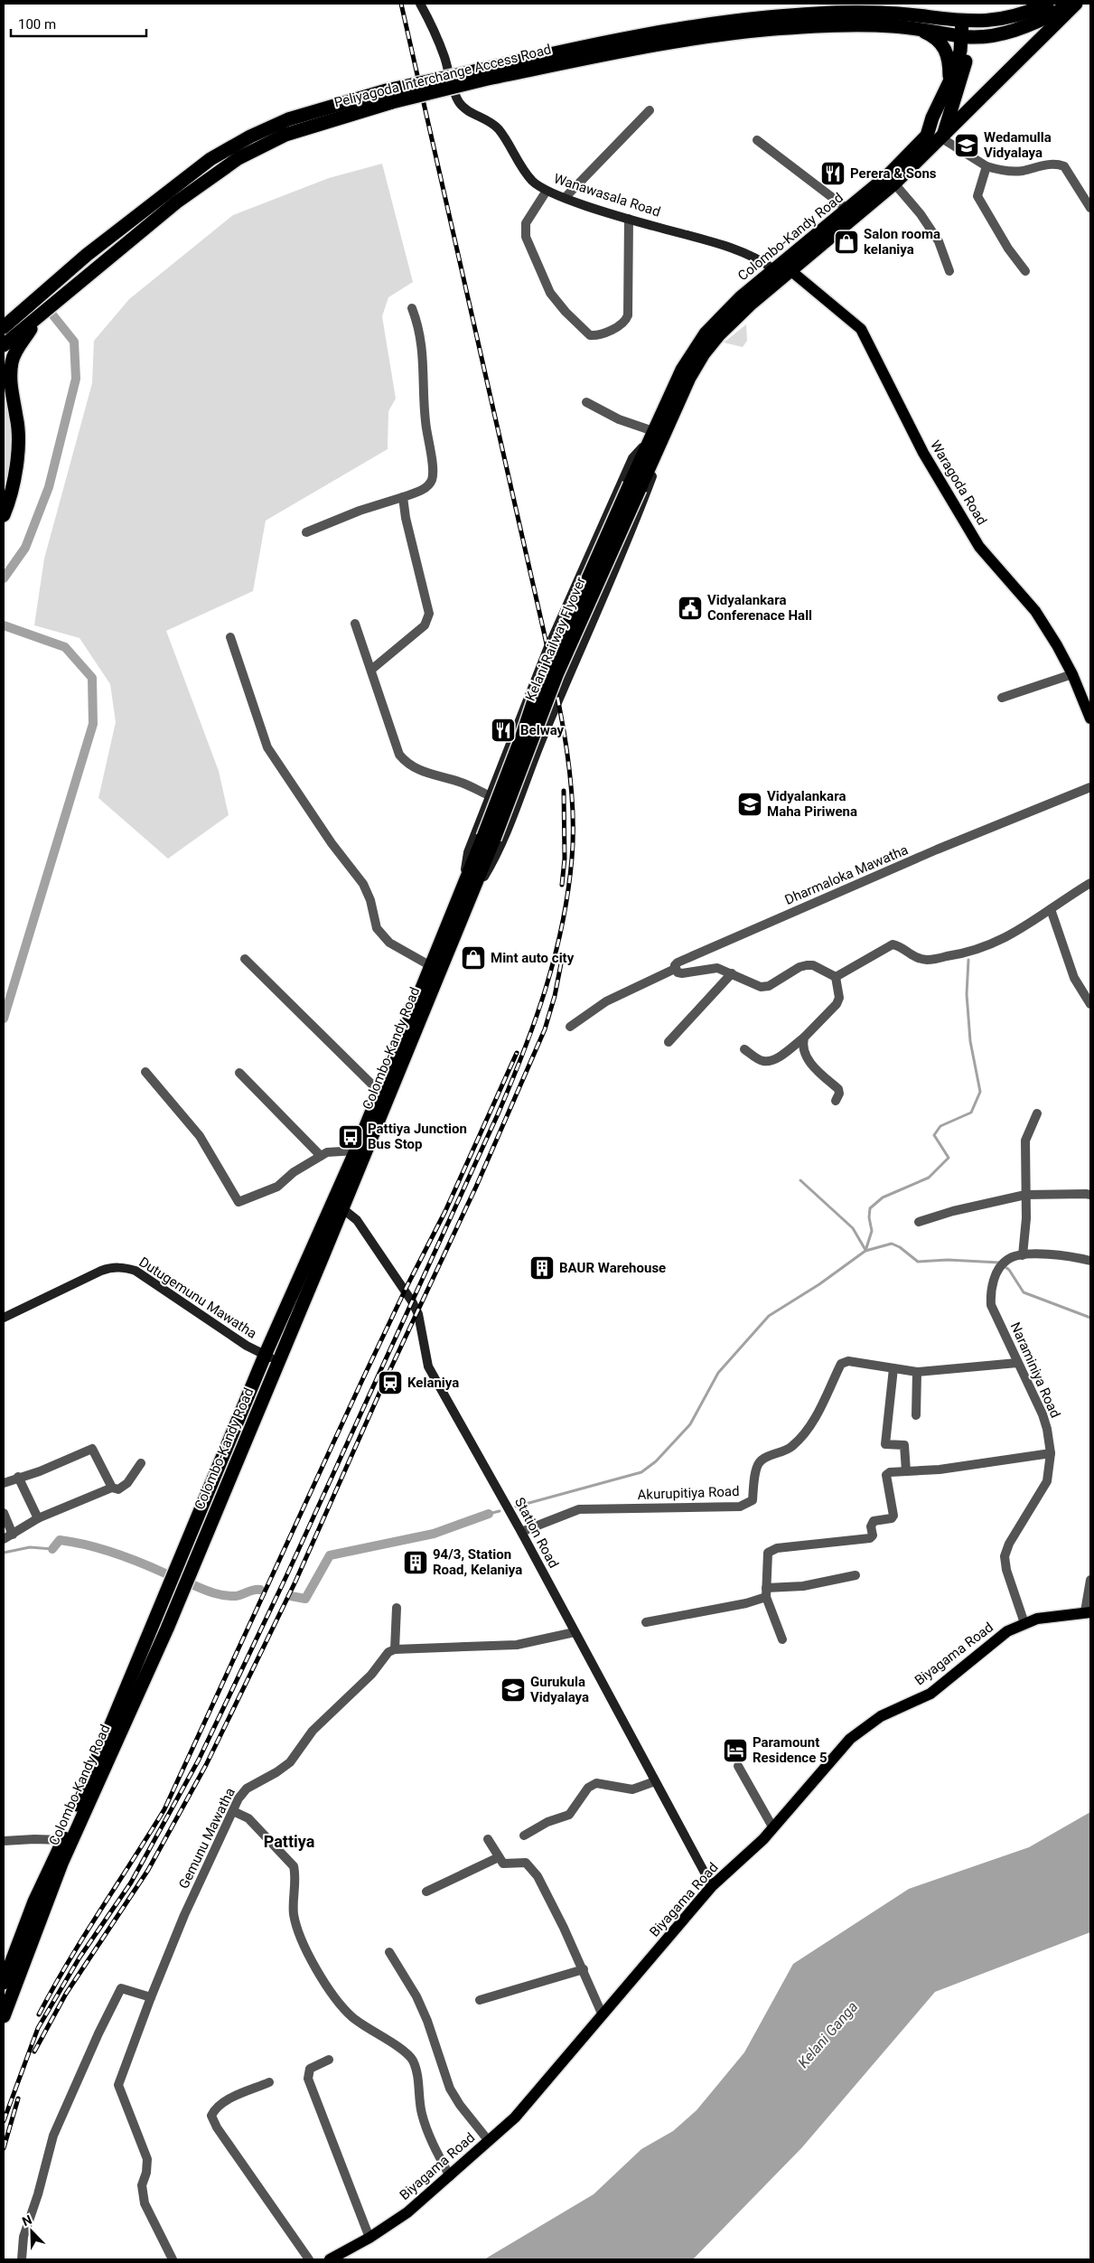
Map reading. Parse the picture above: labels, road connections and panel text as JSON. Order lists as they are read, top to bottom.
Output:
{
  "streets": {
    "highway": ["Peliyagoda Interchange Access Road", "Colombo-Kandy Road", "Kelani Railway Flyover"],
    "main road": ["Waragoda Road", "Biyagama Road"],
    "street": [
      "Wanawasala Road",
      "Dharmaloka Mawatha",
      "Dutugemunu Mawatha",
      "Naraminiya Road",
      "Akurupitiya Road",
      "Station Road",
      "Gemunu Mawatha"
    ]
  },
  "crossings": [
    ["Peliyagoda Interchange Access Road", "Colombo-Kandy Road"],
    ["Wanawasala Road", "Colombo-Kandy Road"],
    ["Colombo-Kandy Road", "Waragoda Road"],
    ["Colombo-Kandy Road", "Kelani Railway Flyover"],
    ["Colombo-Kandy Road", "Dutugemunu Mawatha"],
    ["Colombo-Kandy Road", "Station Road"],
    ["Naraminiya Road", "Akurupitiya Road"],
    ["Naraminiya Road", "Biyagama Road"],
    ["Akurupitiya Road", "Station Road"],
    ["Station Road", "Biyagama Road"]
  ],
  "districts": ["Pattiya"],
  "water": ["Kelani Ganga"],
  "places": {
    "school or university": ["Wedamulla Vidyalaya", "Vidyalankara Maha Piriwena", "Gurukula Vidyalaya"],
    "restaurant": ["Perera & Sons", "Belway"],
    "shop": ["Salon rooma kelaniya", "Mint auto city"],
    "public building": ["Vidyalankara Conferenace Hall"],
    "bus stop": ["Pattiya Junction Bus Stop"],
    "building": ["BAUR Warehouse", "94/3, Station Road, Kelaniya"],
    "station": ["Kelaniya"],
    "hotel": ["Paramount Residence 5"]
  },
  "scale_bar": "100 m",
  "north": "top left"
}
